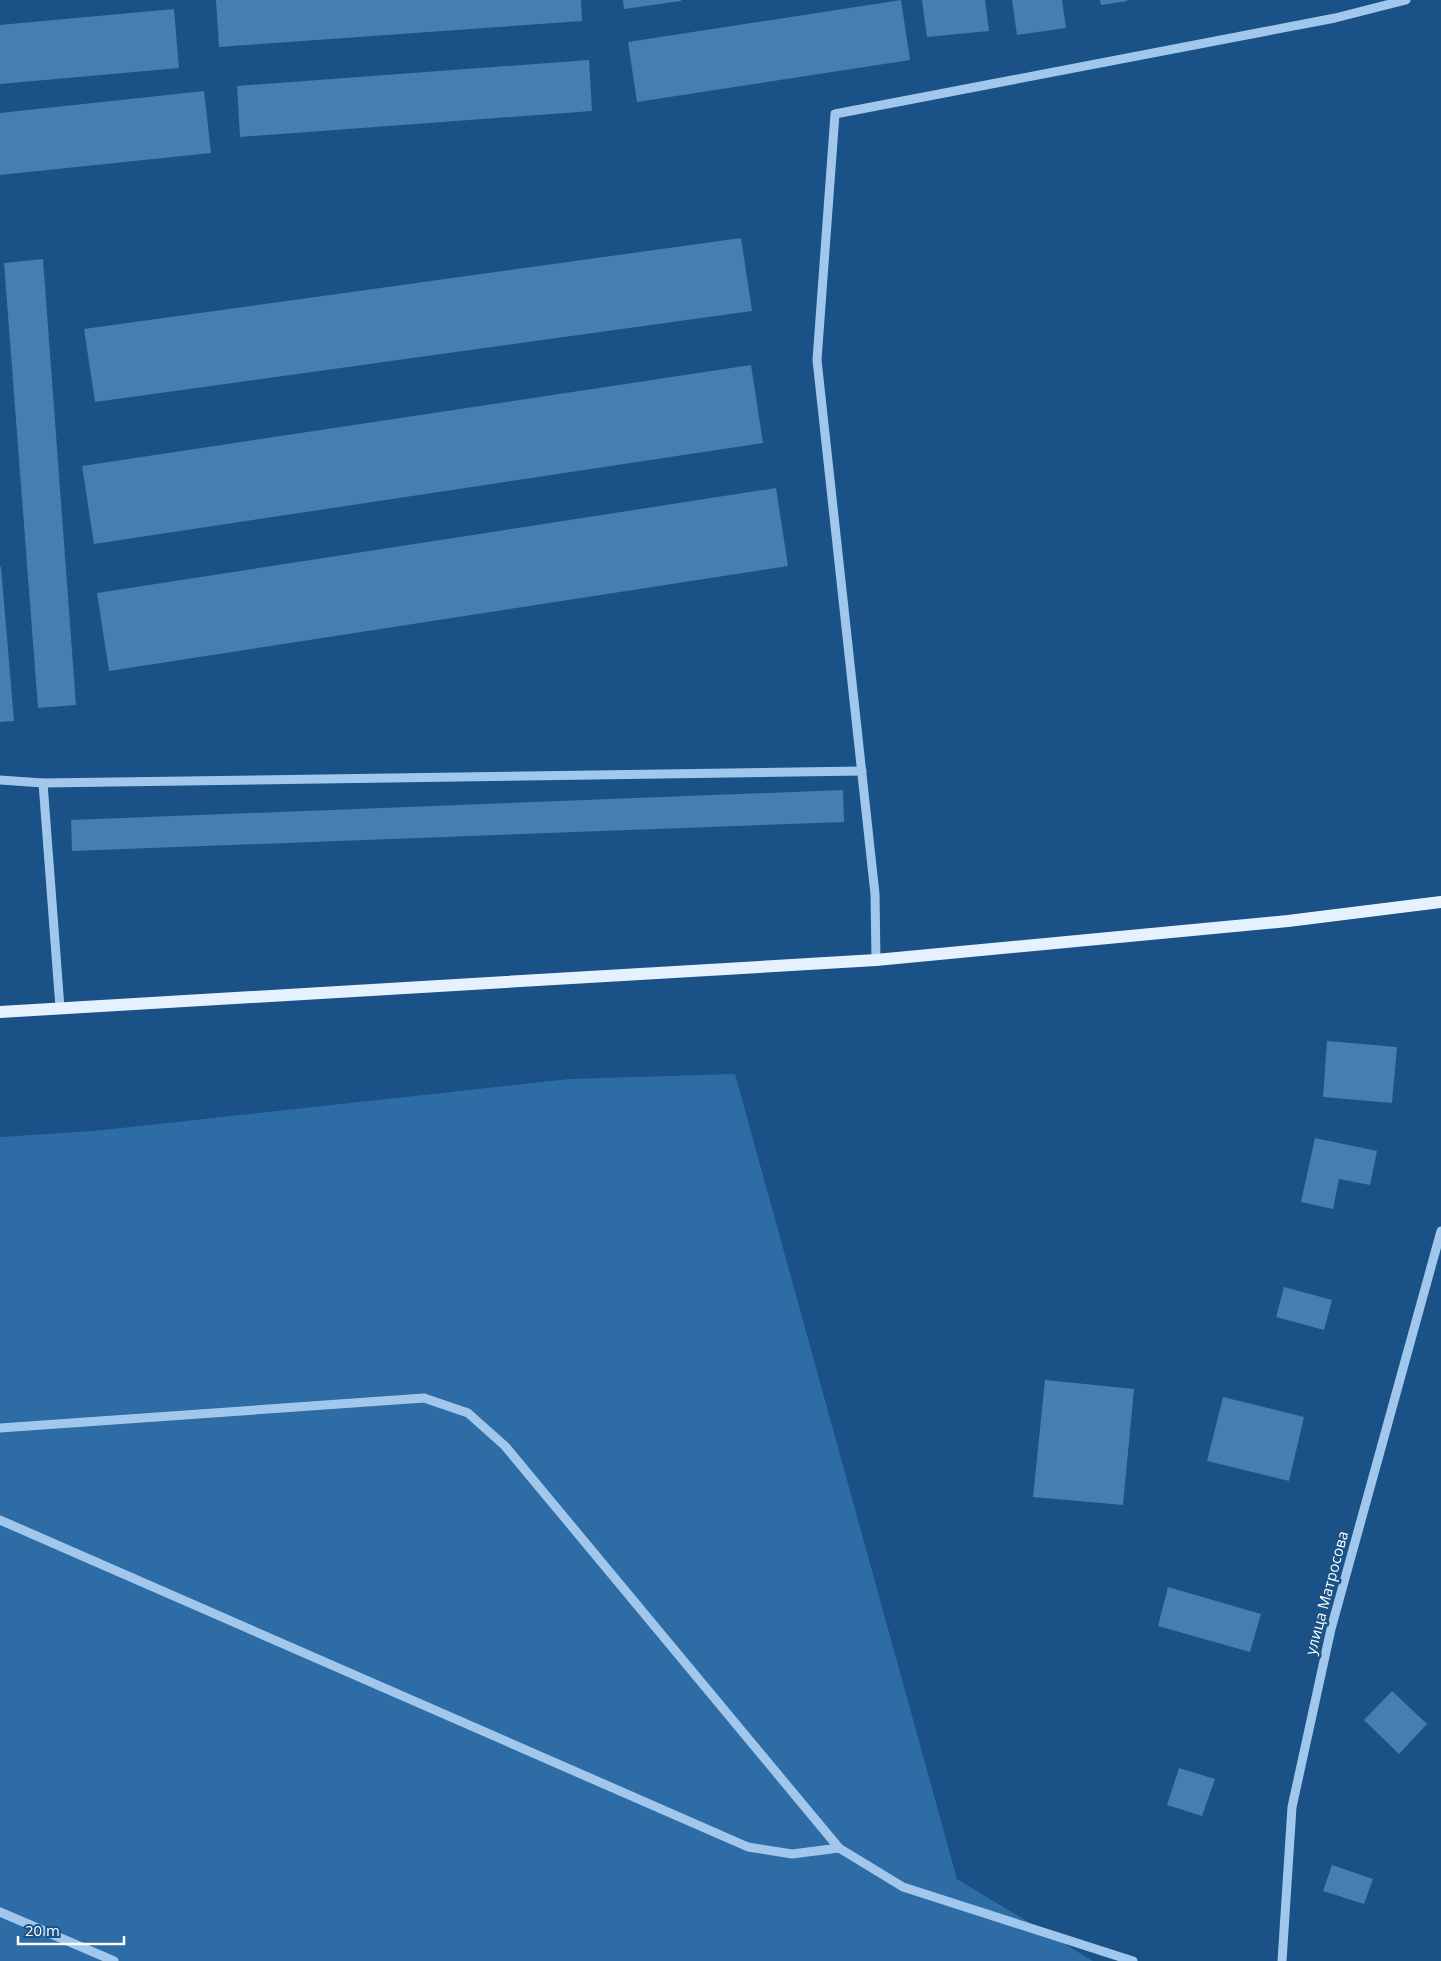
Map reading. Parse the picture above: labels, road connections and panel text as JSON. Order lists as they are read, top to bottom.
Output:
{
  "streets": {
    "street": ["улица Матросова"]
  },
  "scale_bar": "20 m"
}
